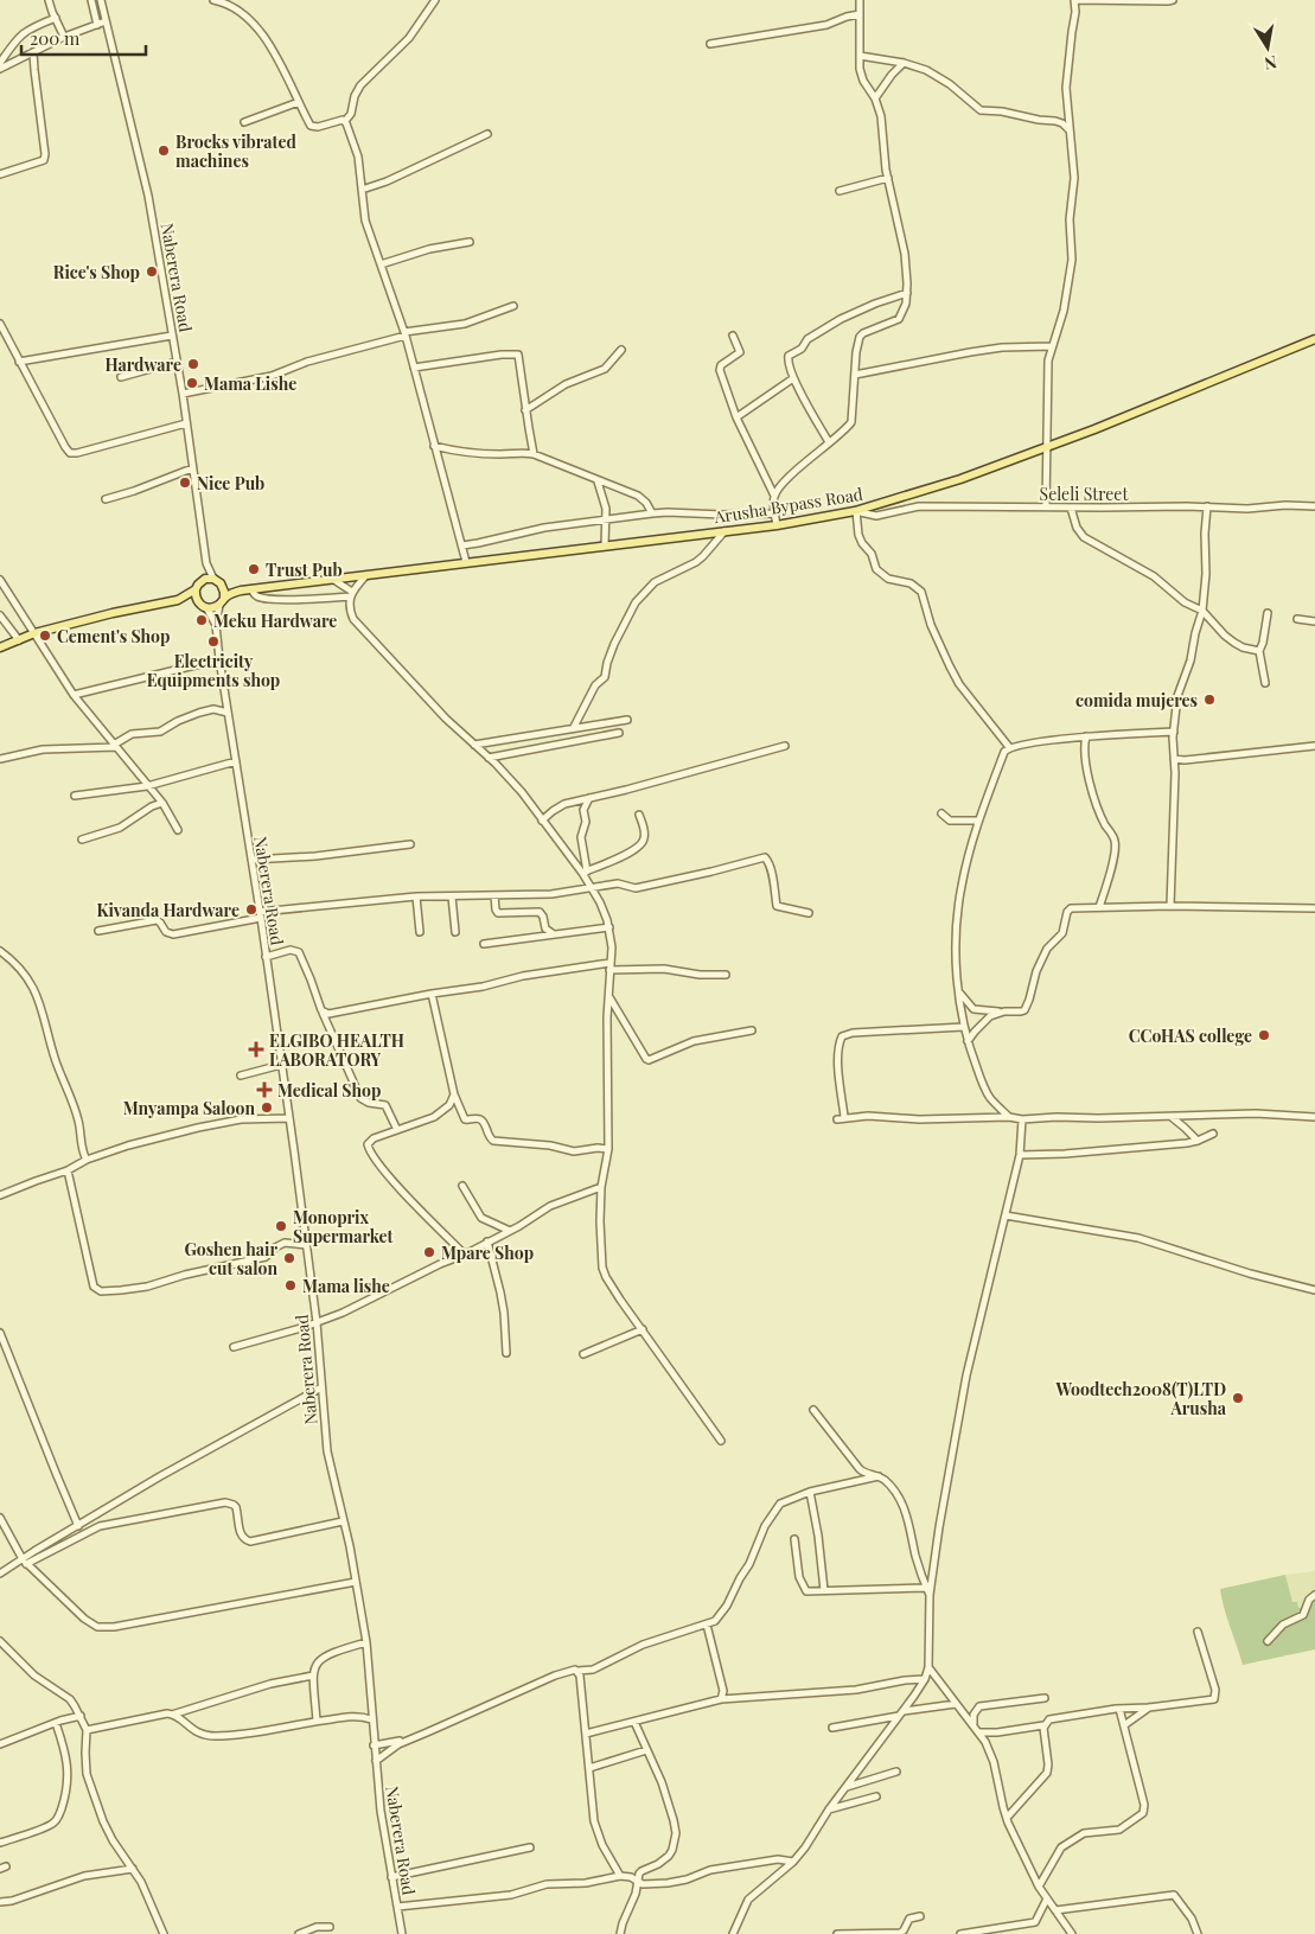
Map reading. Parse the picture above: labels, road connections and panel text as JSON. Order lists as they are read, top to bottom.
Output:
{
  "streets": {
    "main road": ["Arusha Bypass Road"],
    "street": ["Naberera Road", "Seleli Street"]
  },
  "crossings": [
    ["Naberera Road", "Arusha Bypass Road"],
    ["Seleli Street", "Arusha Bypass Road"]
  ],
  "places": {
    "other": [
      "Brocks vibrated machines",
      "Rice's Shop",
      "Hardware",
      "Mama Lishe",
      "Nice Pub",
      "Trust Pub",
      "Meku Hardware",
      "Cement's Shop",
      "Electricity Equipments shop",
      "comida mujeres",
      "Kivanda Hardware",
      "CCoHAS college",
      "Mnyampa Saloon",
      "Monoprix Supermarket",
      "Mpare Shop",
      "Goshen hair cut salon",
      "Mama lishe",
      "Woodtech2008(T)LTD Arusha"
    ],
    "health": ["ELGIBO HEALTH LABORATORY", "Medical Shop"]
  },
  "scale_bar": "200 m",
  "north": "bottom"
}
